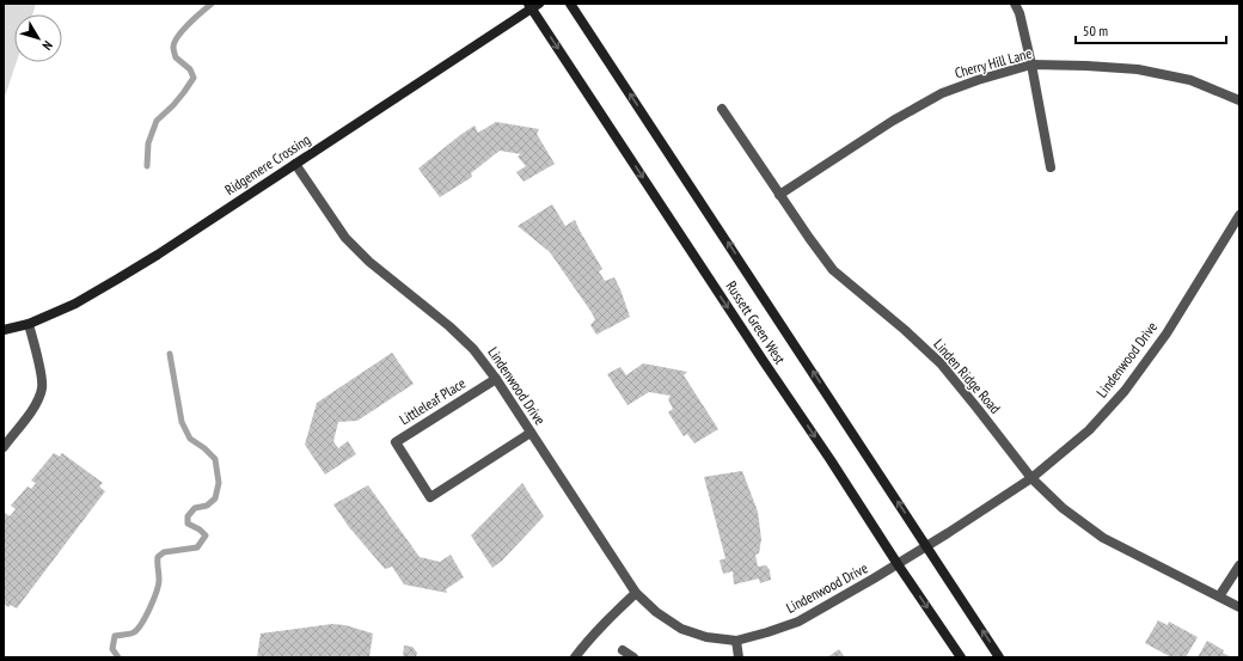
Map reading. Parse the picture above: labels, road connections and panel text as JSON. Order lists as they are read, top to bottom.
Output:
{
  "streets": {
    "street": [
      "Cherry Hill Lane",
      "Ridgemere Crossing",
      "Russett Green West",
      "Lindenwood Drive",
      "Linden Ridge Road",
      "Littleleaf Place"
    ]
  },
  "crossings": [
    ["Cherry Hill Lane", "Linden Ridge Road"],
    ["Ridgemere Crossing", "Russett Green West"],
    ["Ridgemere Crossing", "Lindenwood Drive"],
    ["Russett Green West", "Lindenwood Drive"],
    ["Lindenwood Drive", "Linden Ridge Road"],
    ["Lindenwood Drive", "Littleleaf Place"]
  ],
  "scale_bar": "50 m",
  "north": "bottom right"
}
